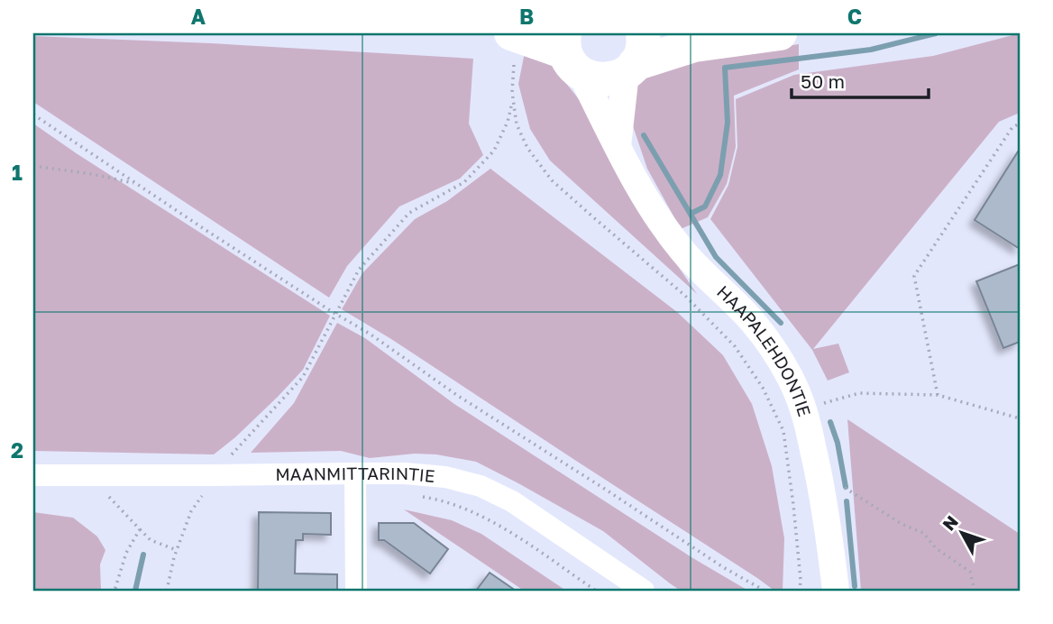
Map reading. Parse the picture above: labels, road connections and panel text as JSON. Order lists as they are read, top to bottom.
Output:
{
  "streets": {
    "street": ["HAAPALEHDONTIE", "MAANMITTARINTIE"]
  },
  "scale_bar": "50 m",
  "north": "top left",
  "grid": {
    "columns": ["A", "B", "C"],
    "rows": ["1", "2"]
  }
}
